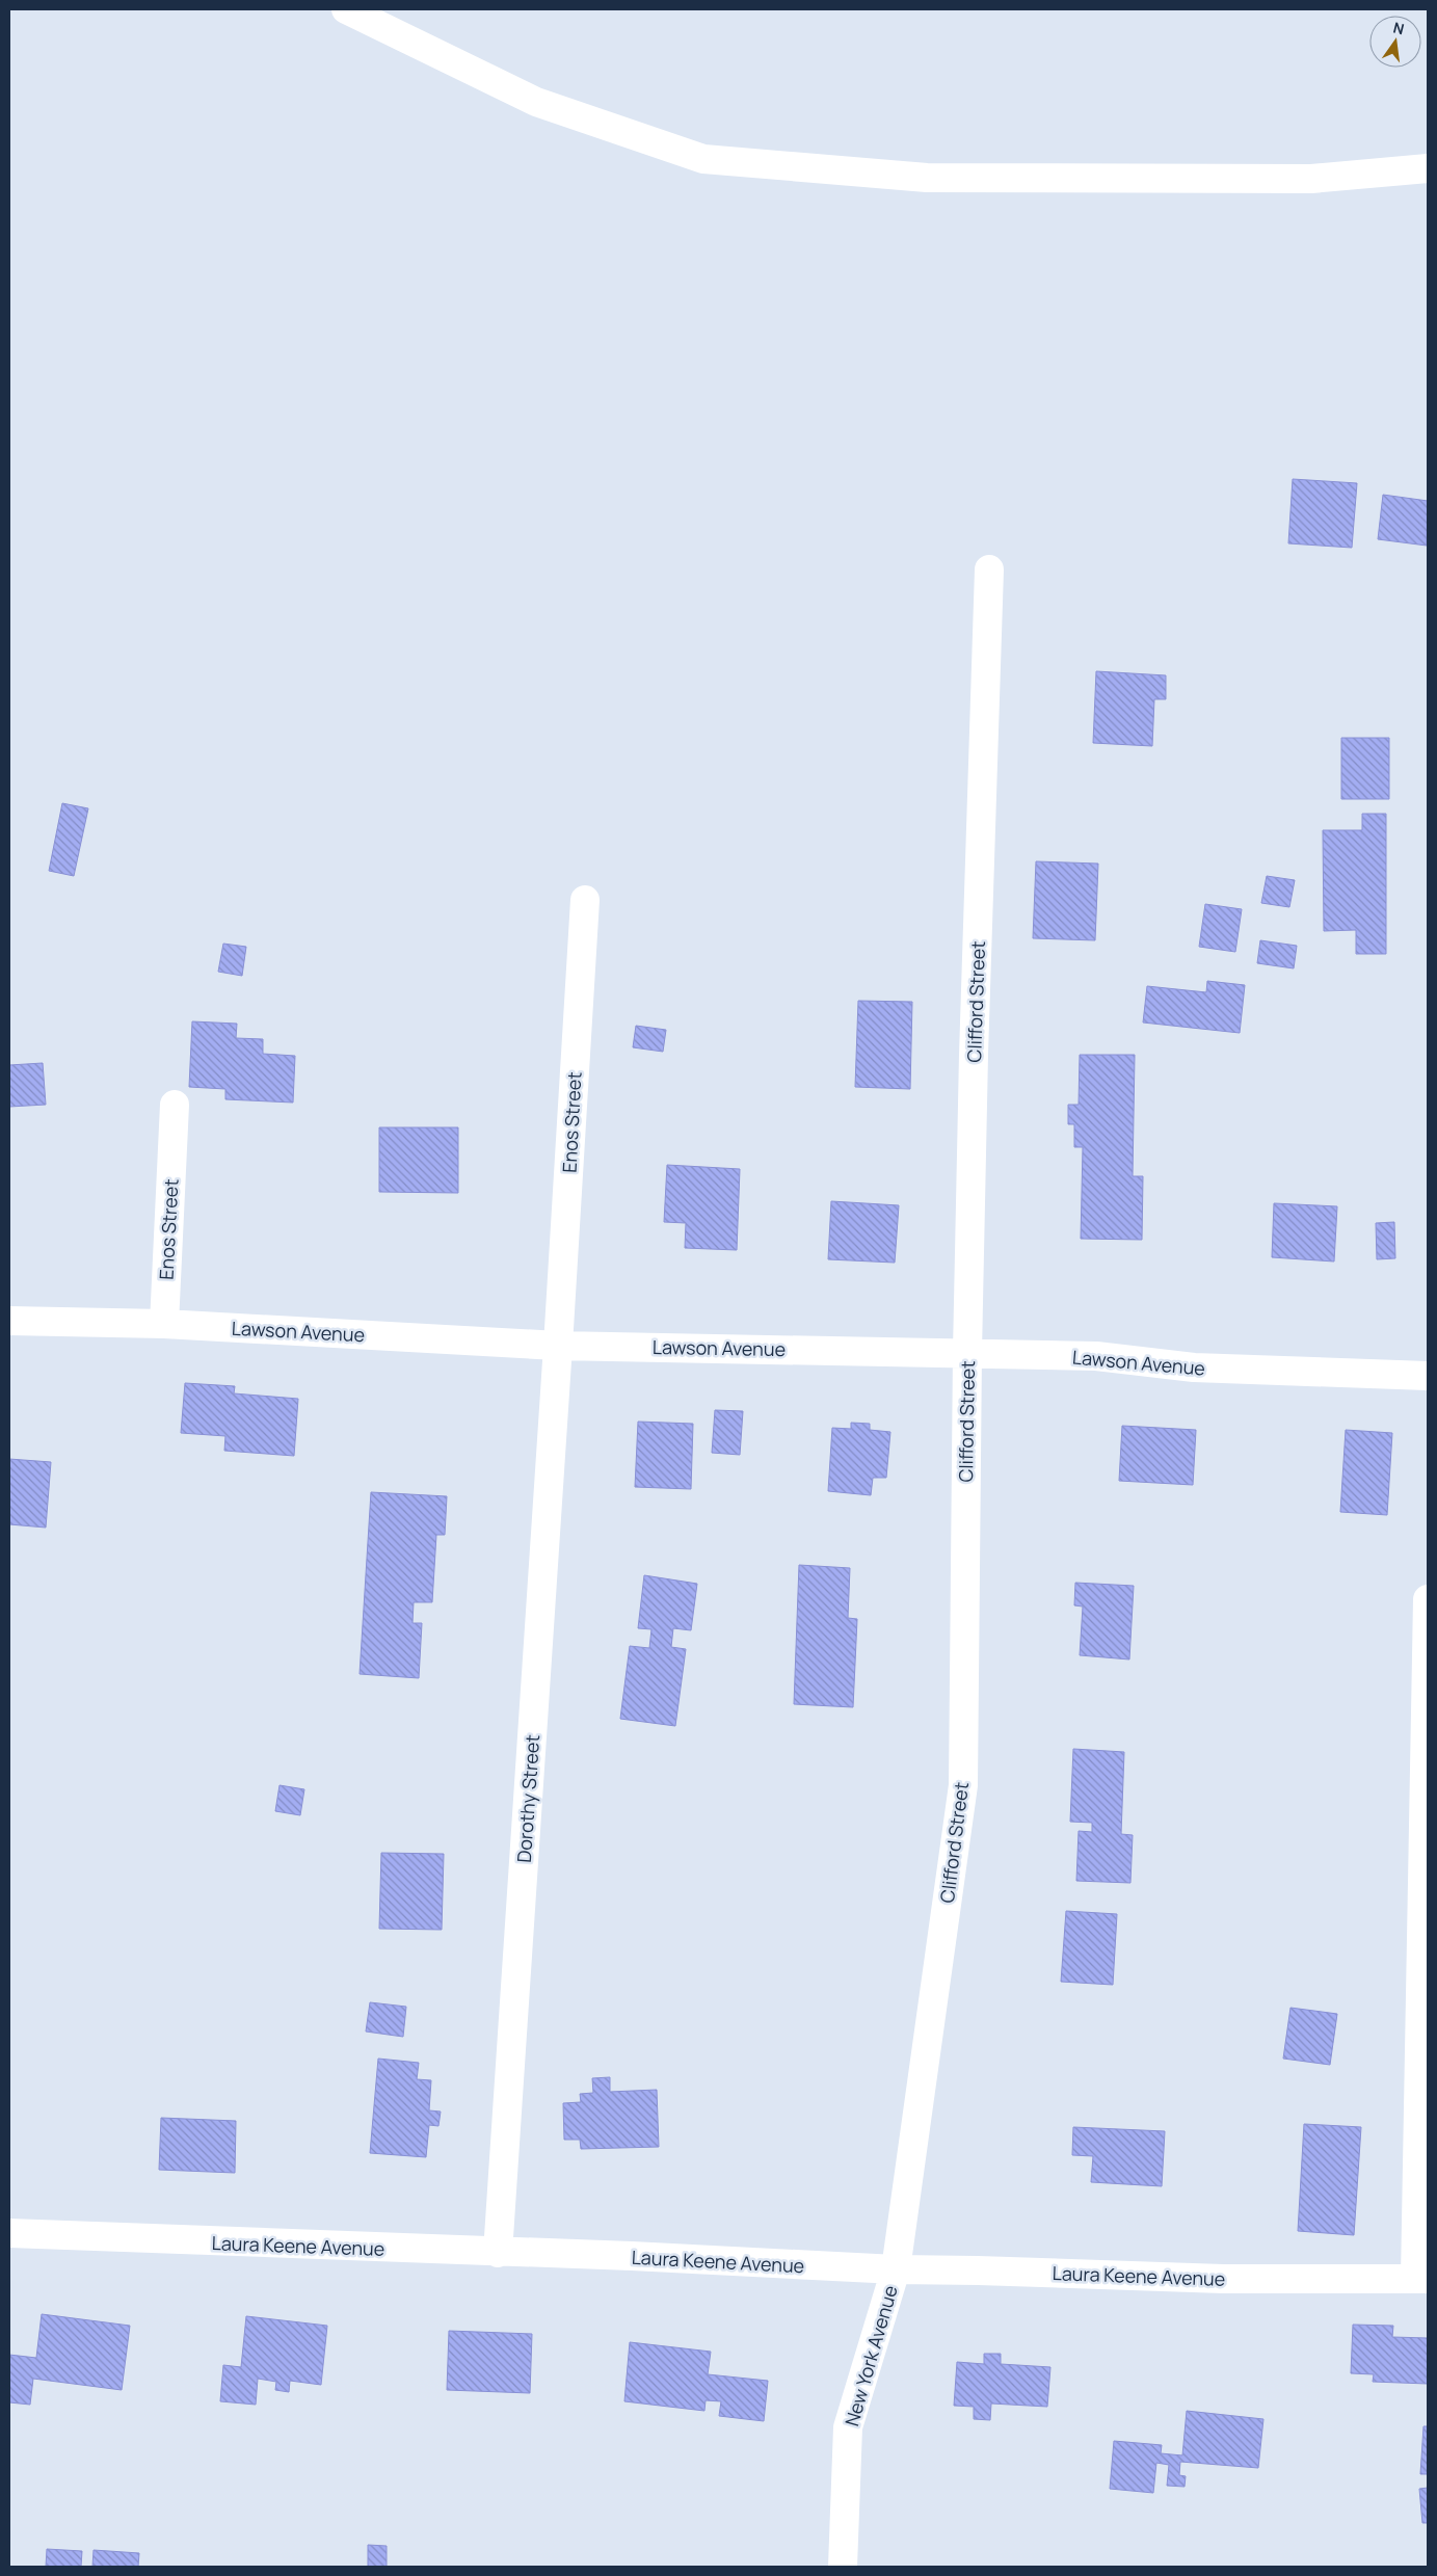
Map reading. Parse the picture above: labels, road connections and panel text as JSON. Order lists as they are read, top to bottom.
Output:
{
  "streets": {
    "street": [
      "Clifford Street",
      "Enos Street",
      "Lawson Avenue",
      "Dorothy Street",
      "Laura Keene Avenue",
      "New York Avenue"
    ]
  },
  "crossings": [
    ["Clifford Street", "Lawson Avenue"],
    ["Clifford Street", "Laura Keene Avenue"],
    ["Clifford Street", "New York Avenue"],
    ["Enos Street", "Lawson Avenue"],
    ["Enos Street", "Dorothy Street"],
    ["Lawson Avenue", "Dorothy Street"],
    ["Dorothy Street", "Laura Keene Avenue"],
    ["Laura Keene Avenue", "New York Avenue"]
  ],
  "north": "top"
}
